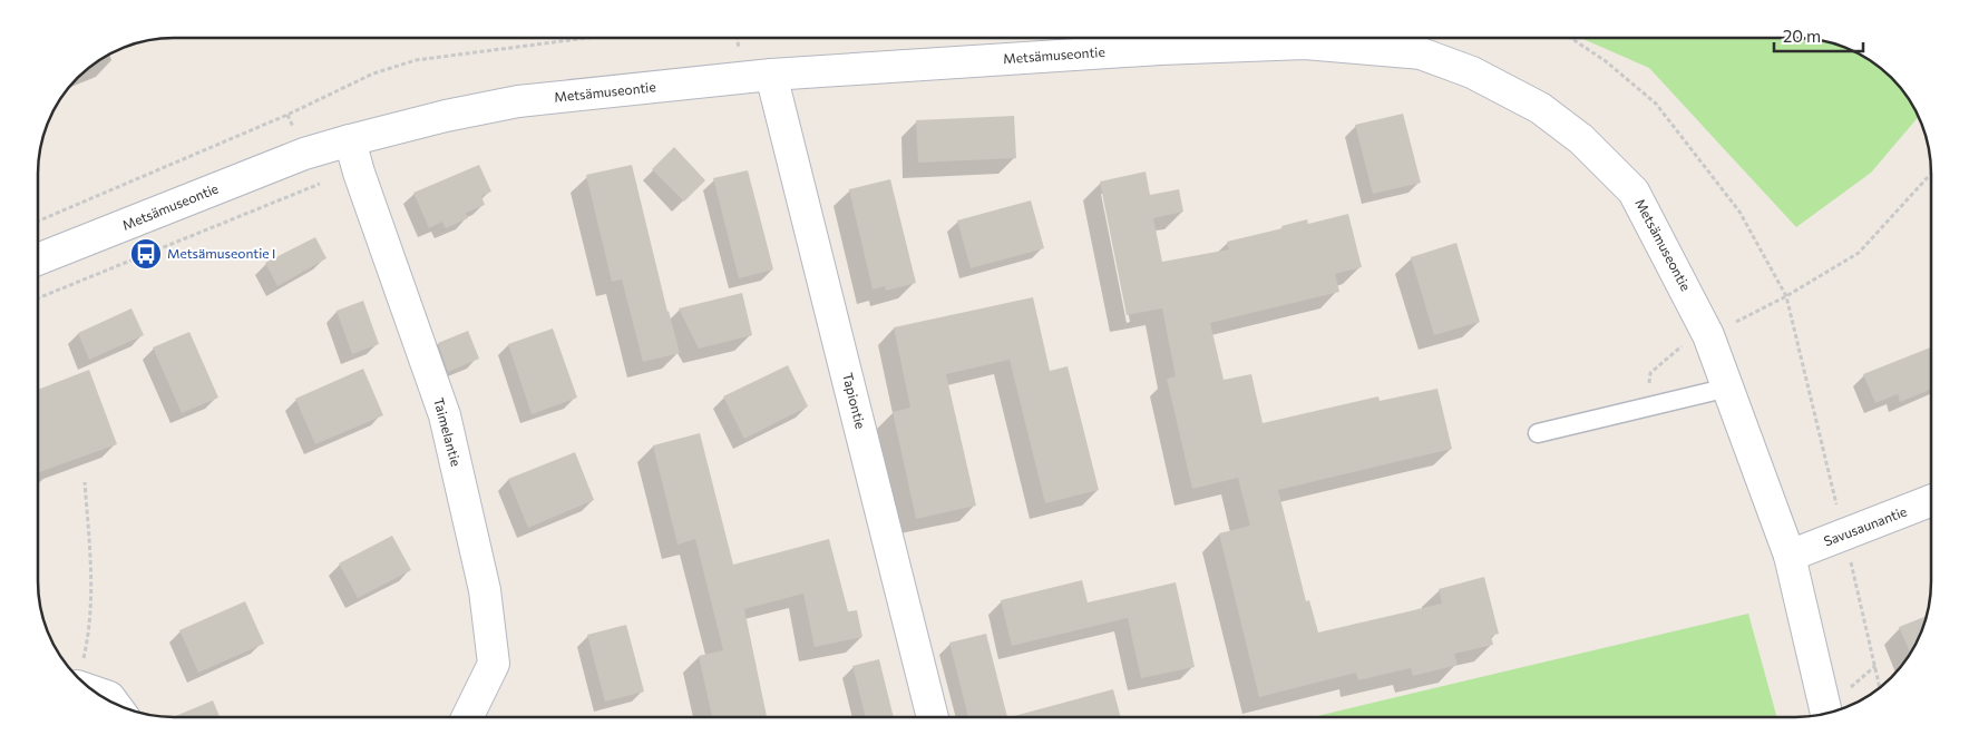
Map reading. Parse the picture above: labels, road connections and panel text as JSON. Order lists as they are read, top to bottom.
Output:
{
  "streets": {
    "street": [
      "Metsämuseontie",
      "Tapiontie",
      "Taimelantie",
      "Savusaunantie"
    ]
  },
  "crossings": [
    ["Metsämuseontie", "Tapiontie"],
    ["Metsämuseontie", "Taimelantie"],
    ["Metsämuseontie", "Savusaunantie"]
  ],
  "places": {
    "bus stop": ["Metsämuseontie I"]
  },
  "scale_bar": "20 m"
}
